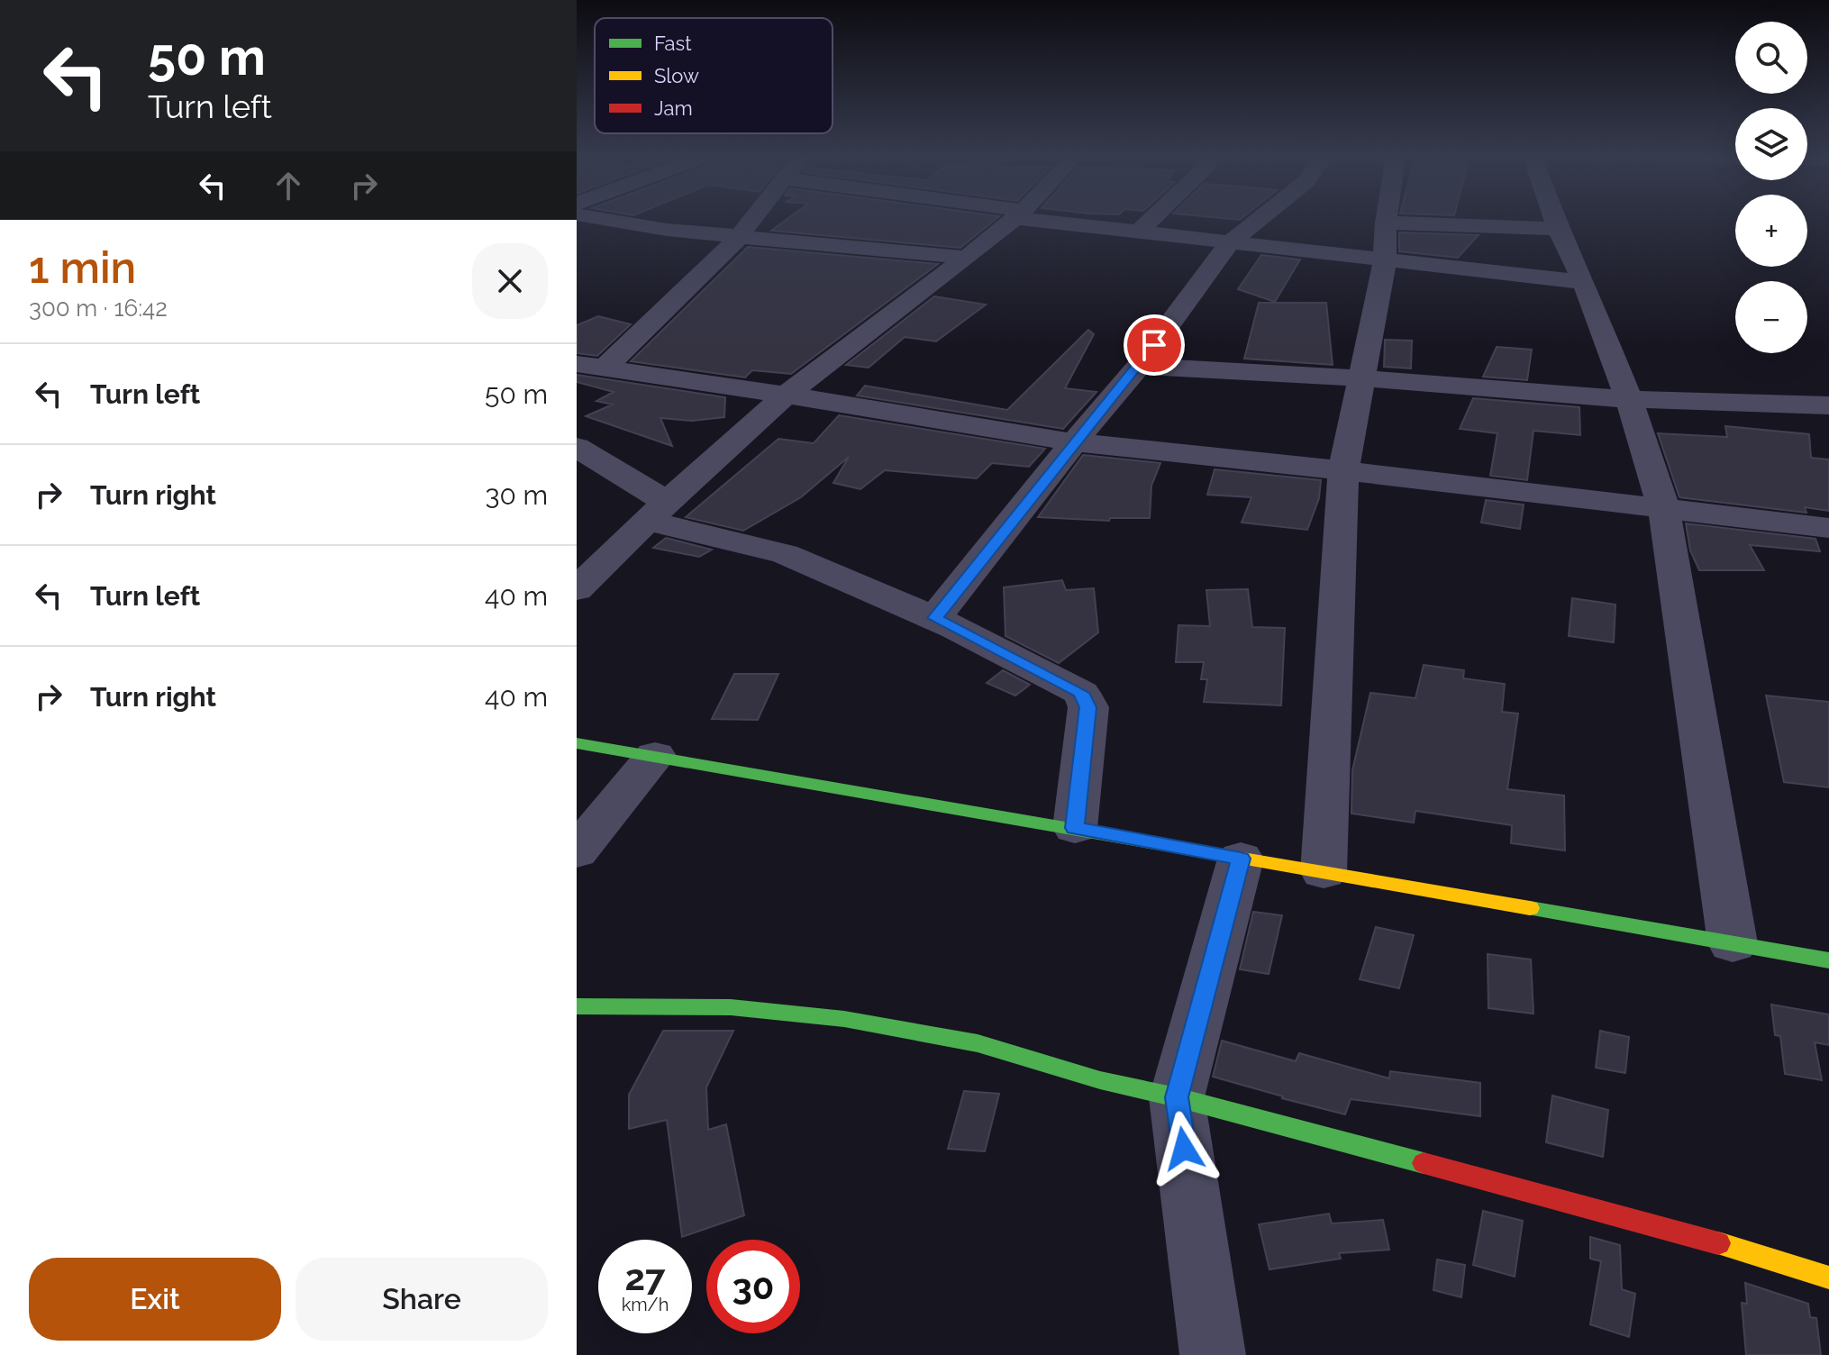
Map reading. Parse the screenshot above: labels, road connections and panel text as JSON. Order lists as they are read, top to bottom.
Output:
{
  "legend": ["Fast", "Slow", "Jam"],
  "page": {
    "turn": ["50 m", "Turn left"],
    "map_buttons": ["+", "−"],
    "heading": ["1 min", "300 m · 16:42"],
    "list": [
      {
        "name": "Turn left",
        "value": "50 m"
      },
      {
        "name": "Turn right",
        "value": "30 m"
      },
      {
        "name": "Turn left",
        "value": "40 m"
      },
      {
        "name": "Turn right",
        "value": "40 m"
      }
    ],
    "speed": "27 km/h",
    "limit": "30",
    "buttons": ["Exit", "Share"]
  }
}
